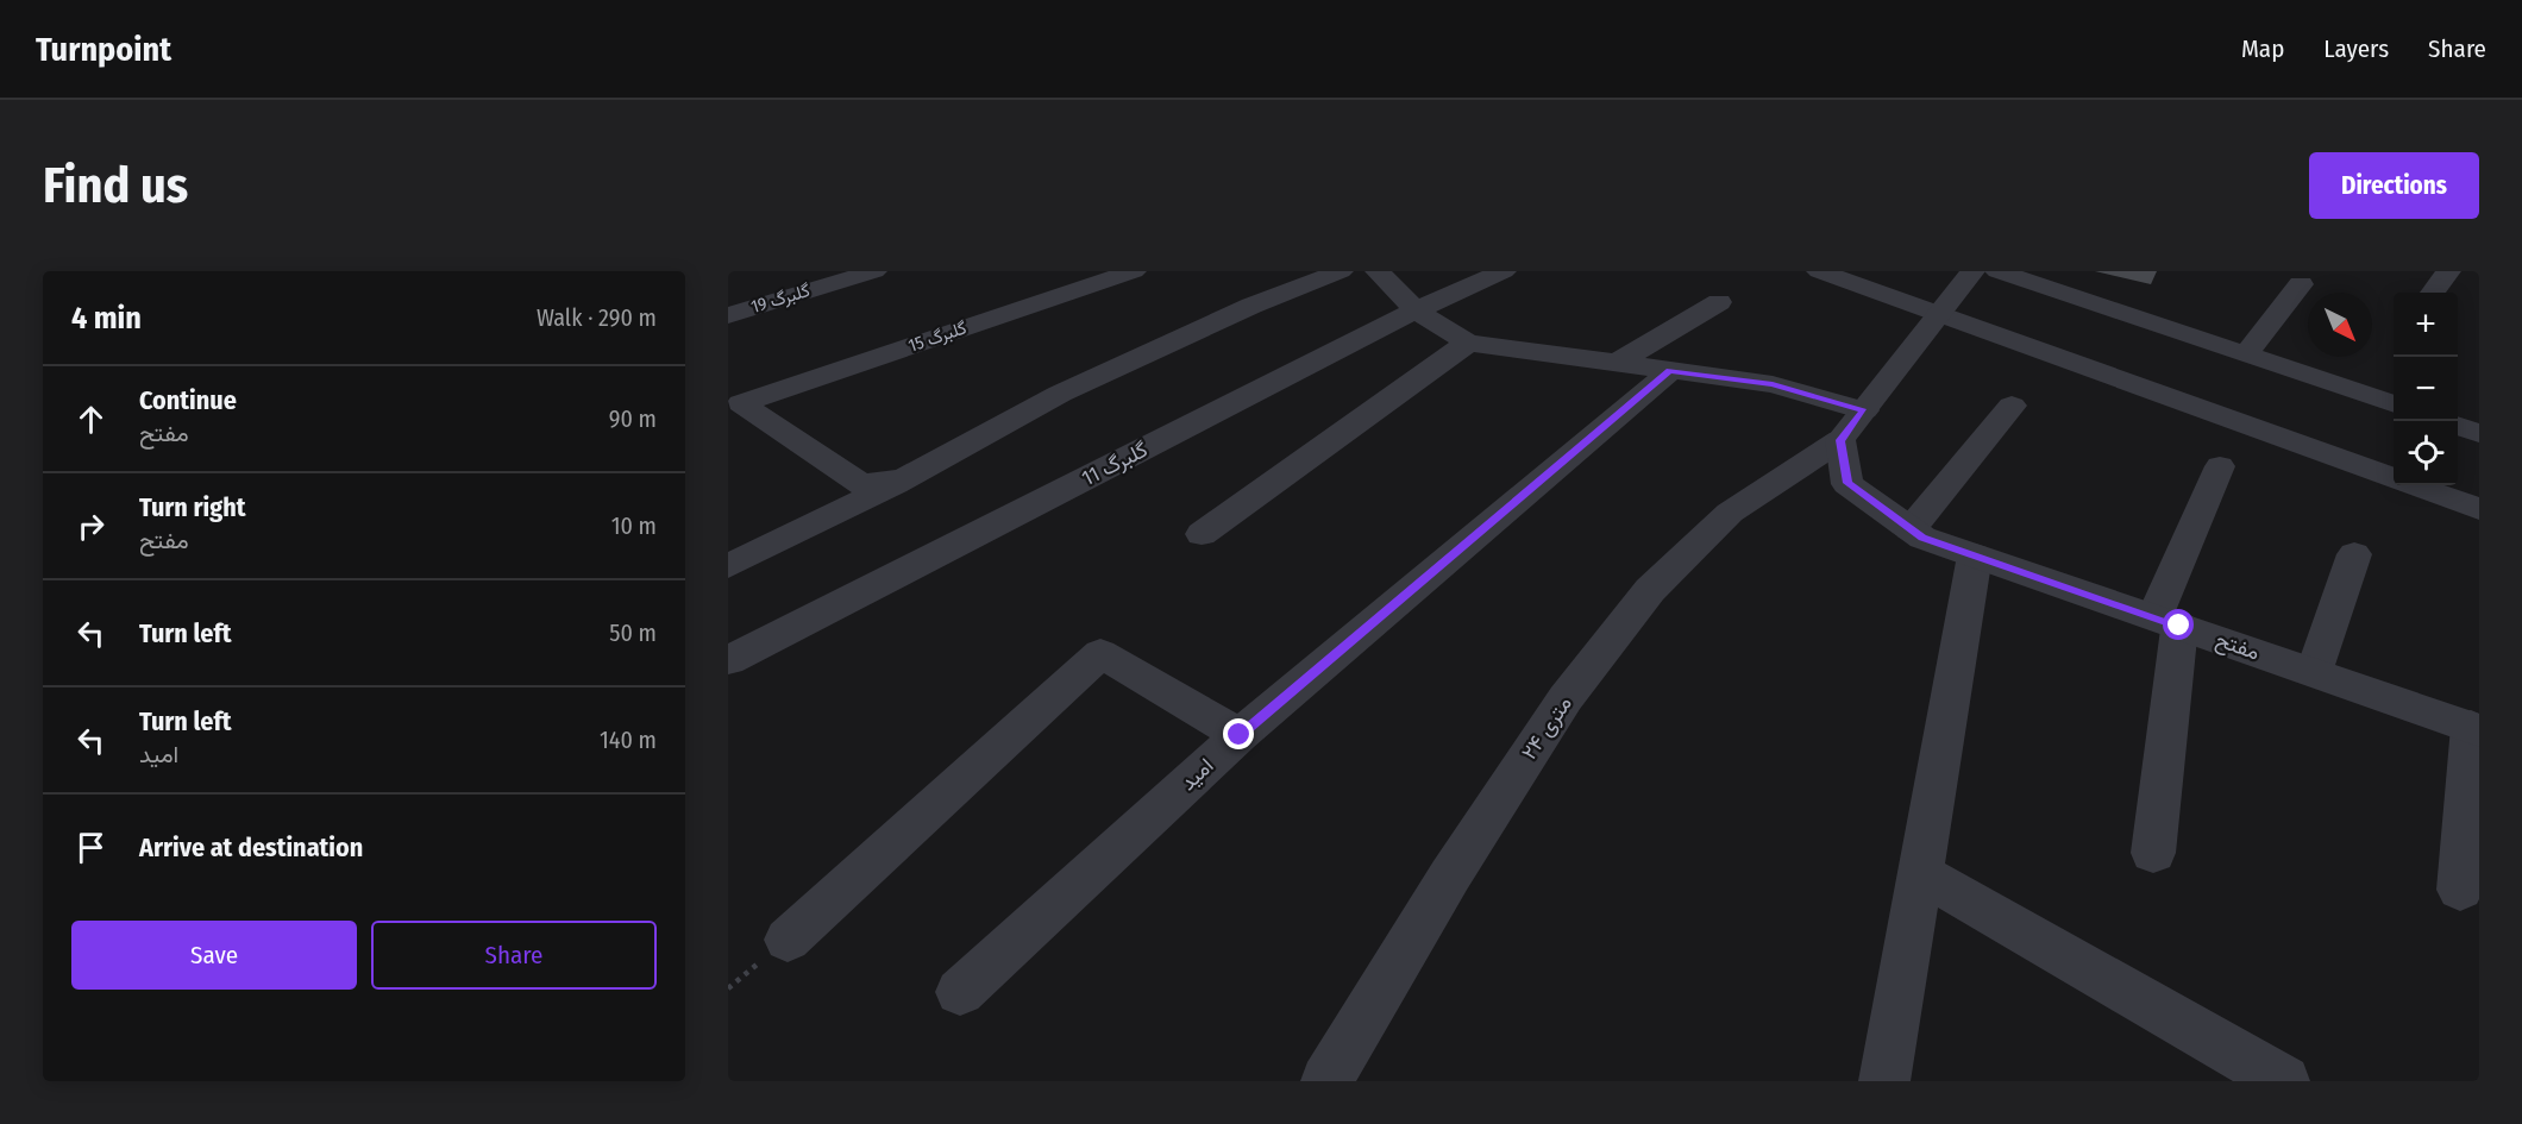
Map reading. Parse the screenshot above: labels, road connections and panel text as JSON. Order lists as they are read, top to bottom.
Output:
{
  "streets": {
    "street": [
      "گلبرگ 19",
      "گلبرگ 15",
      "گلبرگ 11",
      "مفتح",
      "۲۴ متری",
      "امید"
    ]
  },
  "crossings": [
    ["مفتح", "۲۴ متری"]
  ],
  "north": "bottom right",
  "page": {
    "header": "Turnpoint",
    "nav": ["Map", "Layers", "Share"],
    "buttons": [
      "Directions",
      ["Save", "Share"]
    ],
    "title": "Find us",
    "heading": ["4 min", "Walk · 290 m"],
    "map_buttons": ["+", "−"],
    "list": [
      ["Continue", "مفتح", "90 m"],
      ["Turn right", "مفتح", "10 m"],
      ["Turn left", "50 m"],
      ["Turn left", "امید", "140 m"],
      "Arrive at destination"
    ]
  }
}
